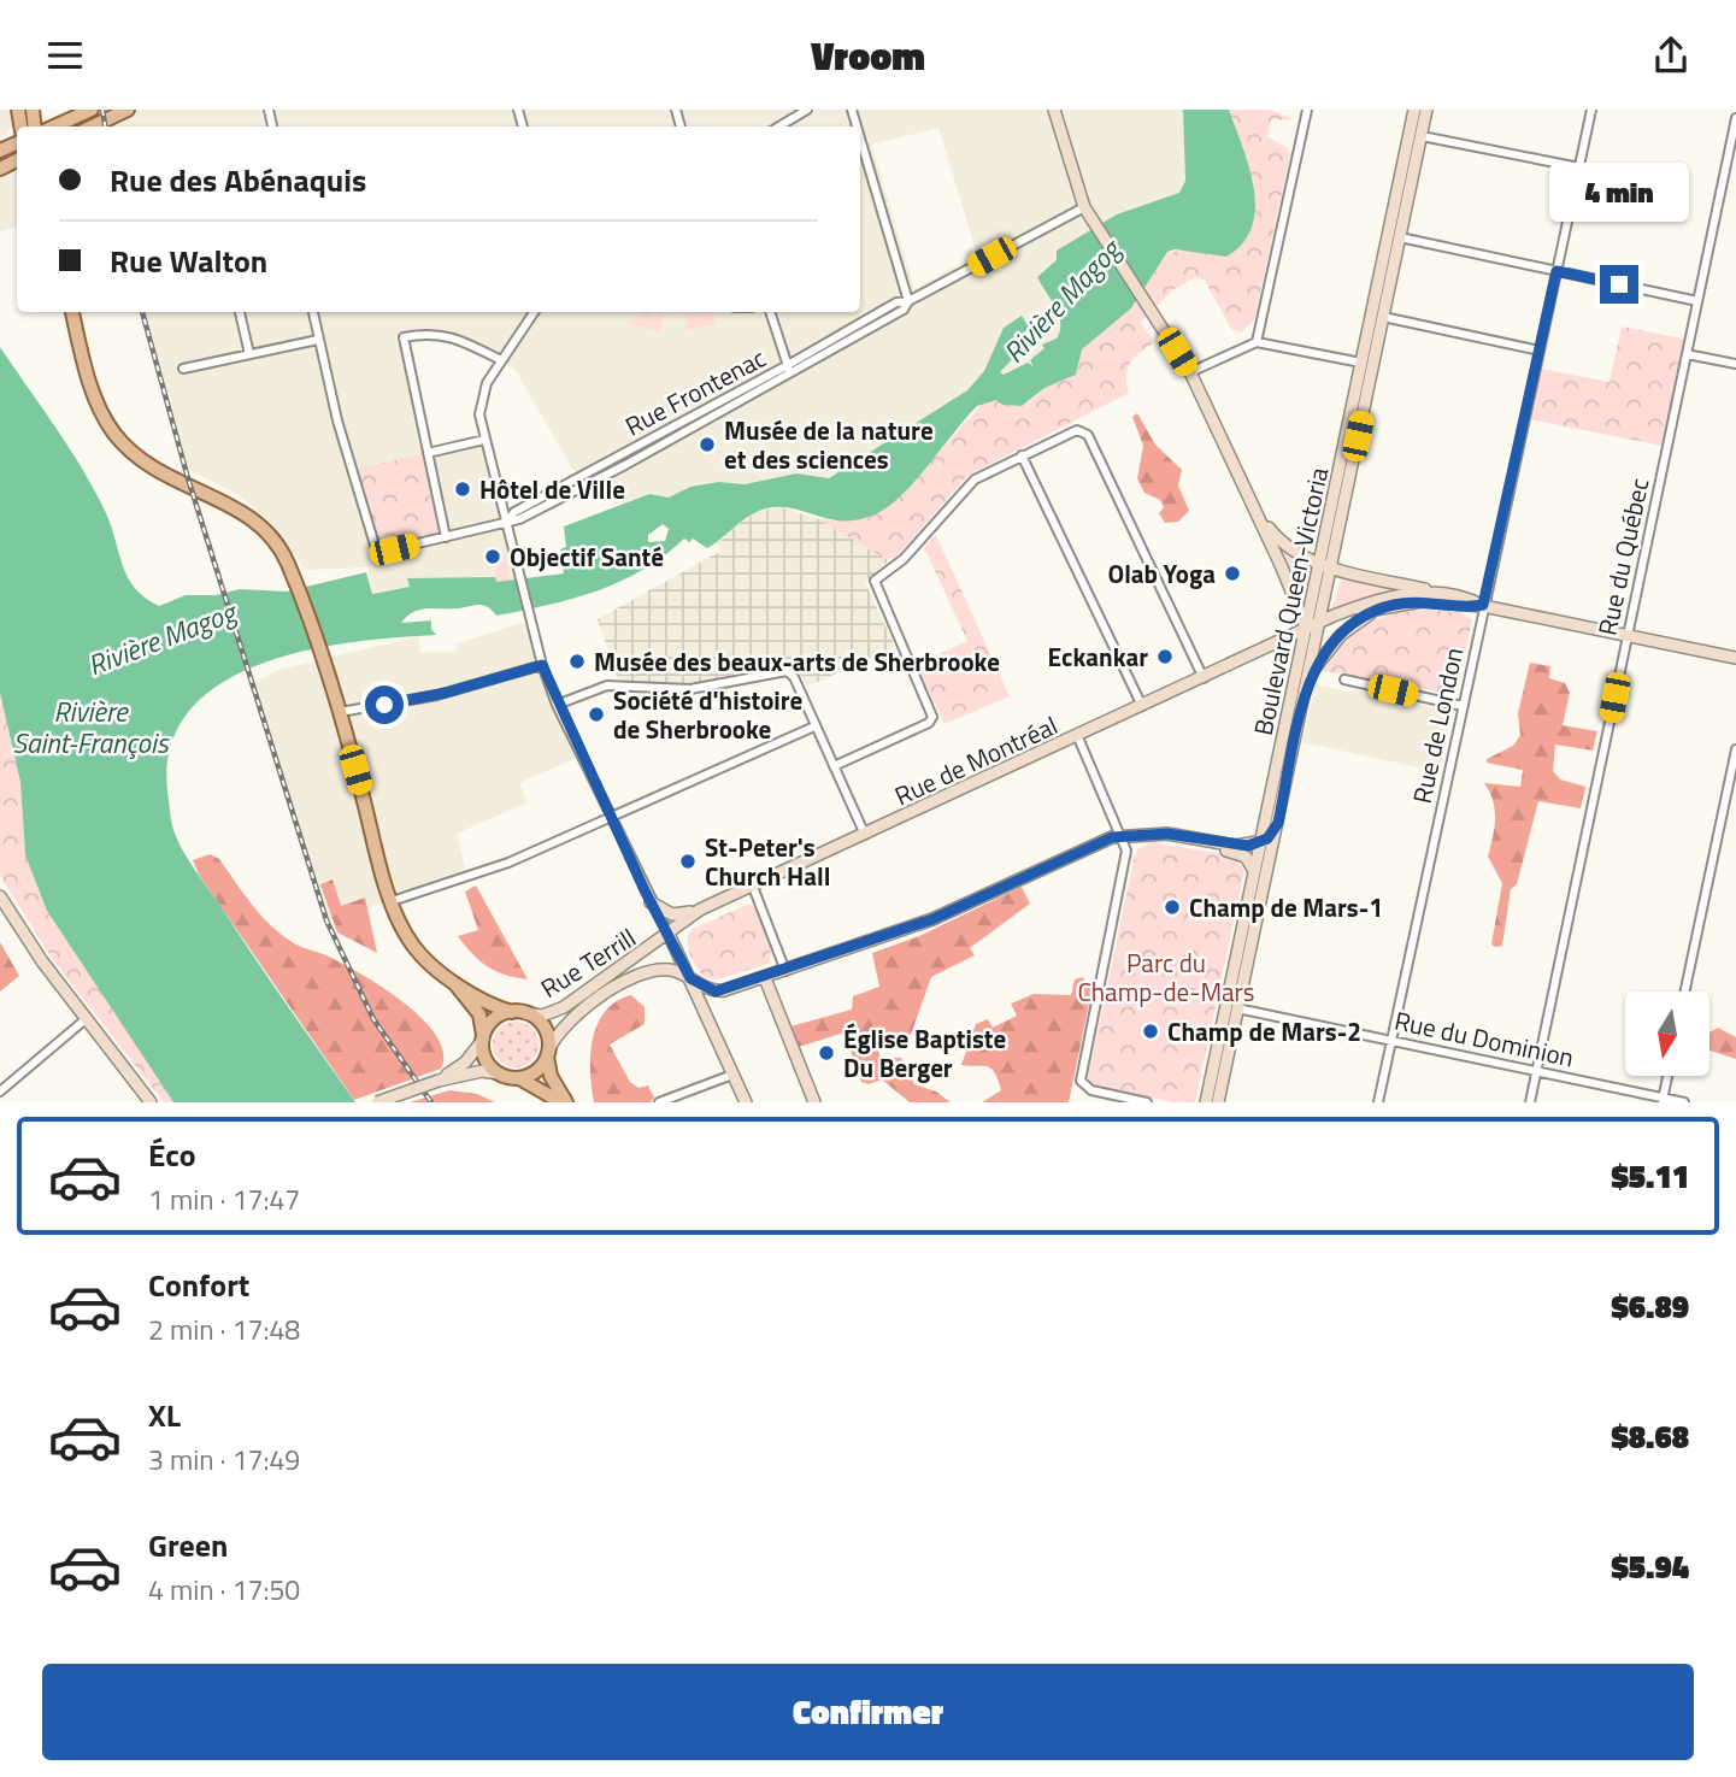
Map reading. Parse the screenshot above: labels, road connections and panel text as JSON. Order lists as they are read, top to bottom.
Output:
{
  "streets": {
    "street": [
      "Rue Frontenac",
      "Rue du Québec",
      "Boulevard Queen-Victoria",
      "Rue de London",
      "Rue de Montréal",
      "Rue Terrill",
      "Rue du Dominion"
    ]
  },
  "crossings": [
    ["Rue du Québec", "Rue du Dominion"],
    ["Boulevard Queen-Victoria", "Rue de Montréal"],
    ["Boulevard Queen-Victoria", "Rue du Dominion"],
    ["Rue de London", "Rue du Dominion"],
    ["Rue de Montréal", "Rue Terrill"]
  ],
  "water": ["Rivière Magog", "Rivière Saint-François"],
  "parks": ["Parc du Champ-de-Mars"],
  "places": [
    "Musée de la nature et des sciences",
    "Hôtel de Ville",
    "Objectif Santé",
    "Olab Yoga",
    "Eckankar",
    "Musée des beaux-arts de Sherbrooke",
    "Société d'histoire de Sherbrooke",
    "St-Peter's Church Hall",
    "Champ de Mars-1",
    "Champ de Mars-2",
    "Église Baptiste Du Berger"
  ],
  "north": "bottom",
  "page": {
    "header": "Vroom",
    "banner": ["Rue des Abénaquis", "Rue Walton"],
    "bubble": "4 min",
    "list": [
      {
        "name": "Éco",
        "note": "1 min · 17:47",
        "value": "$5.11"
      },
      {
        "name": "Confort",
        "note": "2 min · 17:48",
        "value": "$6.89"
      },
      {
        "name": "XL",
        "note": "3 min · 17:49",
        "value": "$8.68"
      },
      {
        "name": "Green",
        "note": "4 min · 17:50",
        "value": "$5.94"
      }
    ],
    "buttons": "Confirmer"
  }
}
